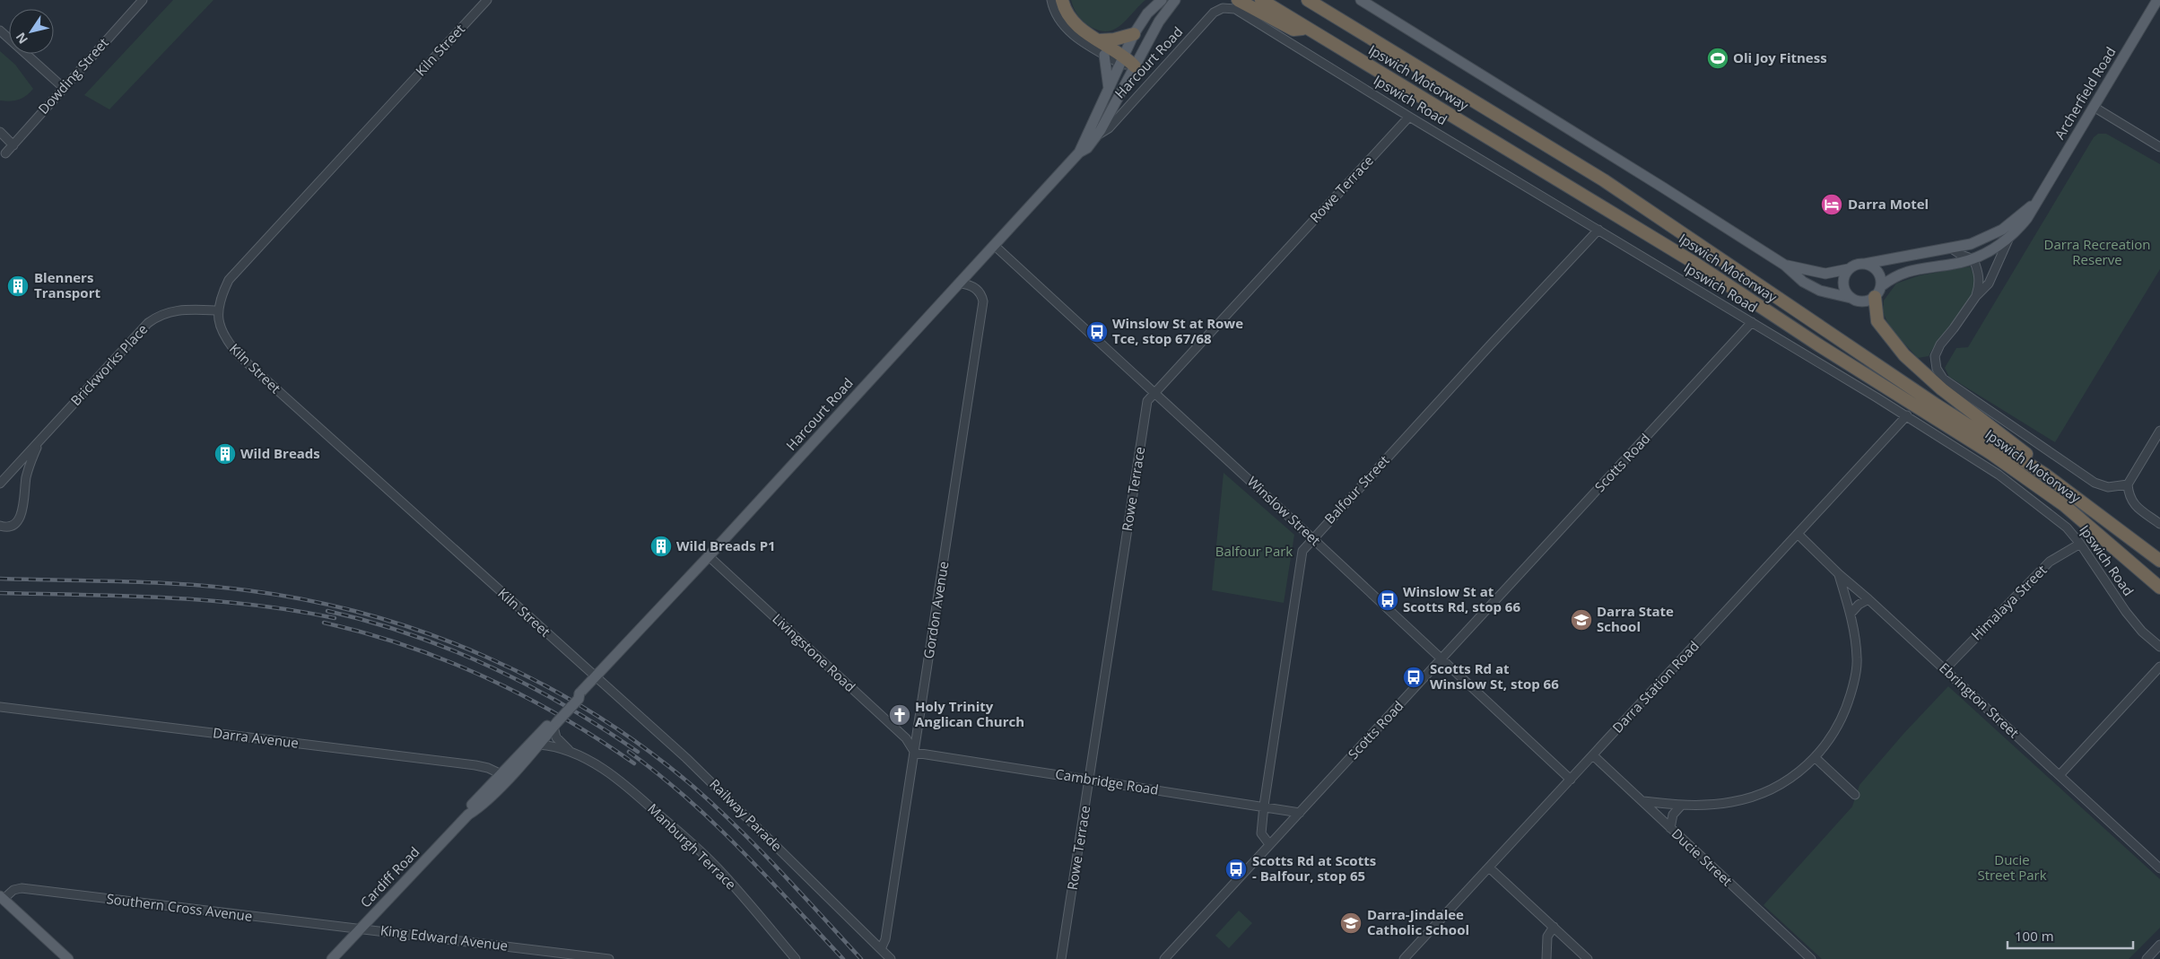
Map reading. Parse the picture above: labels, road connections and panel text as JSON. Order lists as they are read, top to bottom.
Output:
{
  "streets": {
    "highway": ["Ipswich Motorway"],
    "main road": ["Harcourt Road", "Archerfield Road", "Cardiff Road"],
    "street": [
      "Kiln Street",
      "Dowding Street",
      "Ipswich Road",
      "Rowe Terrace",
      "Brickworks Place",
      "Scotts Road",
      "Balfour Street",
      "Winslow Street",
      "Himalaya Street",
      "Gordon Avenue",
      "Livingstone Road",
      "Darra Station Road",
      "Ebrington Street",
      "Darra Avenue",
      "Cambridge Road",
      "Railway Parade",
      "Manburgh Terrace",
      "Ducie Street",
      "Southern Cross Avenue",
      "King Edward Avenue"
    ]
  },
  "crossings": [
    ["Kiln Street", "Harcourt Road"],
    ["Kiln Street", "Brickworks Place"],
    ["Kiln Street", "Railway Parade"],
    ["Harcourt Road", "Ipswich Road"],
    ["Harcourt Road", "Winslow Street"],
    ["Harcourt Road", "Gordon Avenue"],
    ["Harcourt Road", "Livingstone Road"],
    ["Harcourt Road", "Railway Parade"],
    ["Harcourt Road", "Manburgh Terrace"],
    ["Harcourt Road", "Cardiff Road"],
    ["Ipswich Road", "Rowe Terrace"],
    ["Ipswich Road", "Scotts Road"],
    ["Ipswich Road", "Balfour Street"],
    ["Ipswich Road", "Himalaya Street"],
    ["Ipswich Road", "Darra Station Road"],
    ["Rowe Terrace", "Winslow Street"],
    ["Rowe Terrace", "Cambridge Road"],
    ["Scotts Road", "Balfour Street"],
    ["Scotts Road", "Winslow Street"],
    ["Scotts Road", "Cambridge Road"],
    ["Balfour Street", "Winslow Street"],
    ["Balfour Street", "Cambridge Road"],
    ["Winslow Street", "Darra Station Road"],
    ["Himalaya Street", "Ebrington Street"],
    ["Gordon Avenue", "Livingstone Road"],
    ["Gordon Avenue", "Cambridge Road"],
    ["Gordon Avenue", "Railway Parade"],
    ["Livingstone Road", "Cambridge Road"],
    ["Darra Station Road", "Ebrington Street"],
    ["Darra Station Road", "Ducie Street"],
    ["Darra Avenue", "Cardiff Road"],
    ["Manburgh Terrace", "Cardiff Road"],
    ["Cardiff Road", "Southern Cross Avenue"],
    ["Cardiff Road", "King Edward Avenue"],
    ["Southern Cross Avenue", "King Edward Avenue"]
  ],
  "parks": ["Darra Recreation Reserve", "Balfour Park", "Ducie Street Park"],
  "places": {
    "sports": ["Oli Joy Fitness"],
    "hotel": ["Darra Motel"],
    "building": ["Blenners Transport", "Wild Breads", "Wild Breads P1"],
    "bus stop": [
      "Winslow St at Rowe Tce, stop 67/68",
      "Winslow St at Scotts Rd, stop 66",
      "Scotts Rd at Winslow St, stop 66",
      "Scotts Rd at Scotts - Balfour, stop 65"
    ],
    "school or university": ["Darra State School", "Darra-Jindalee Catholic School"],
    "church": ["Holy Trinity Anglican Church"]
  },
  "scale_bar": "100 m",
  "north": "bottom left"
}
